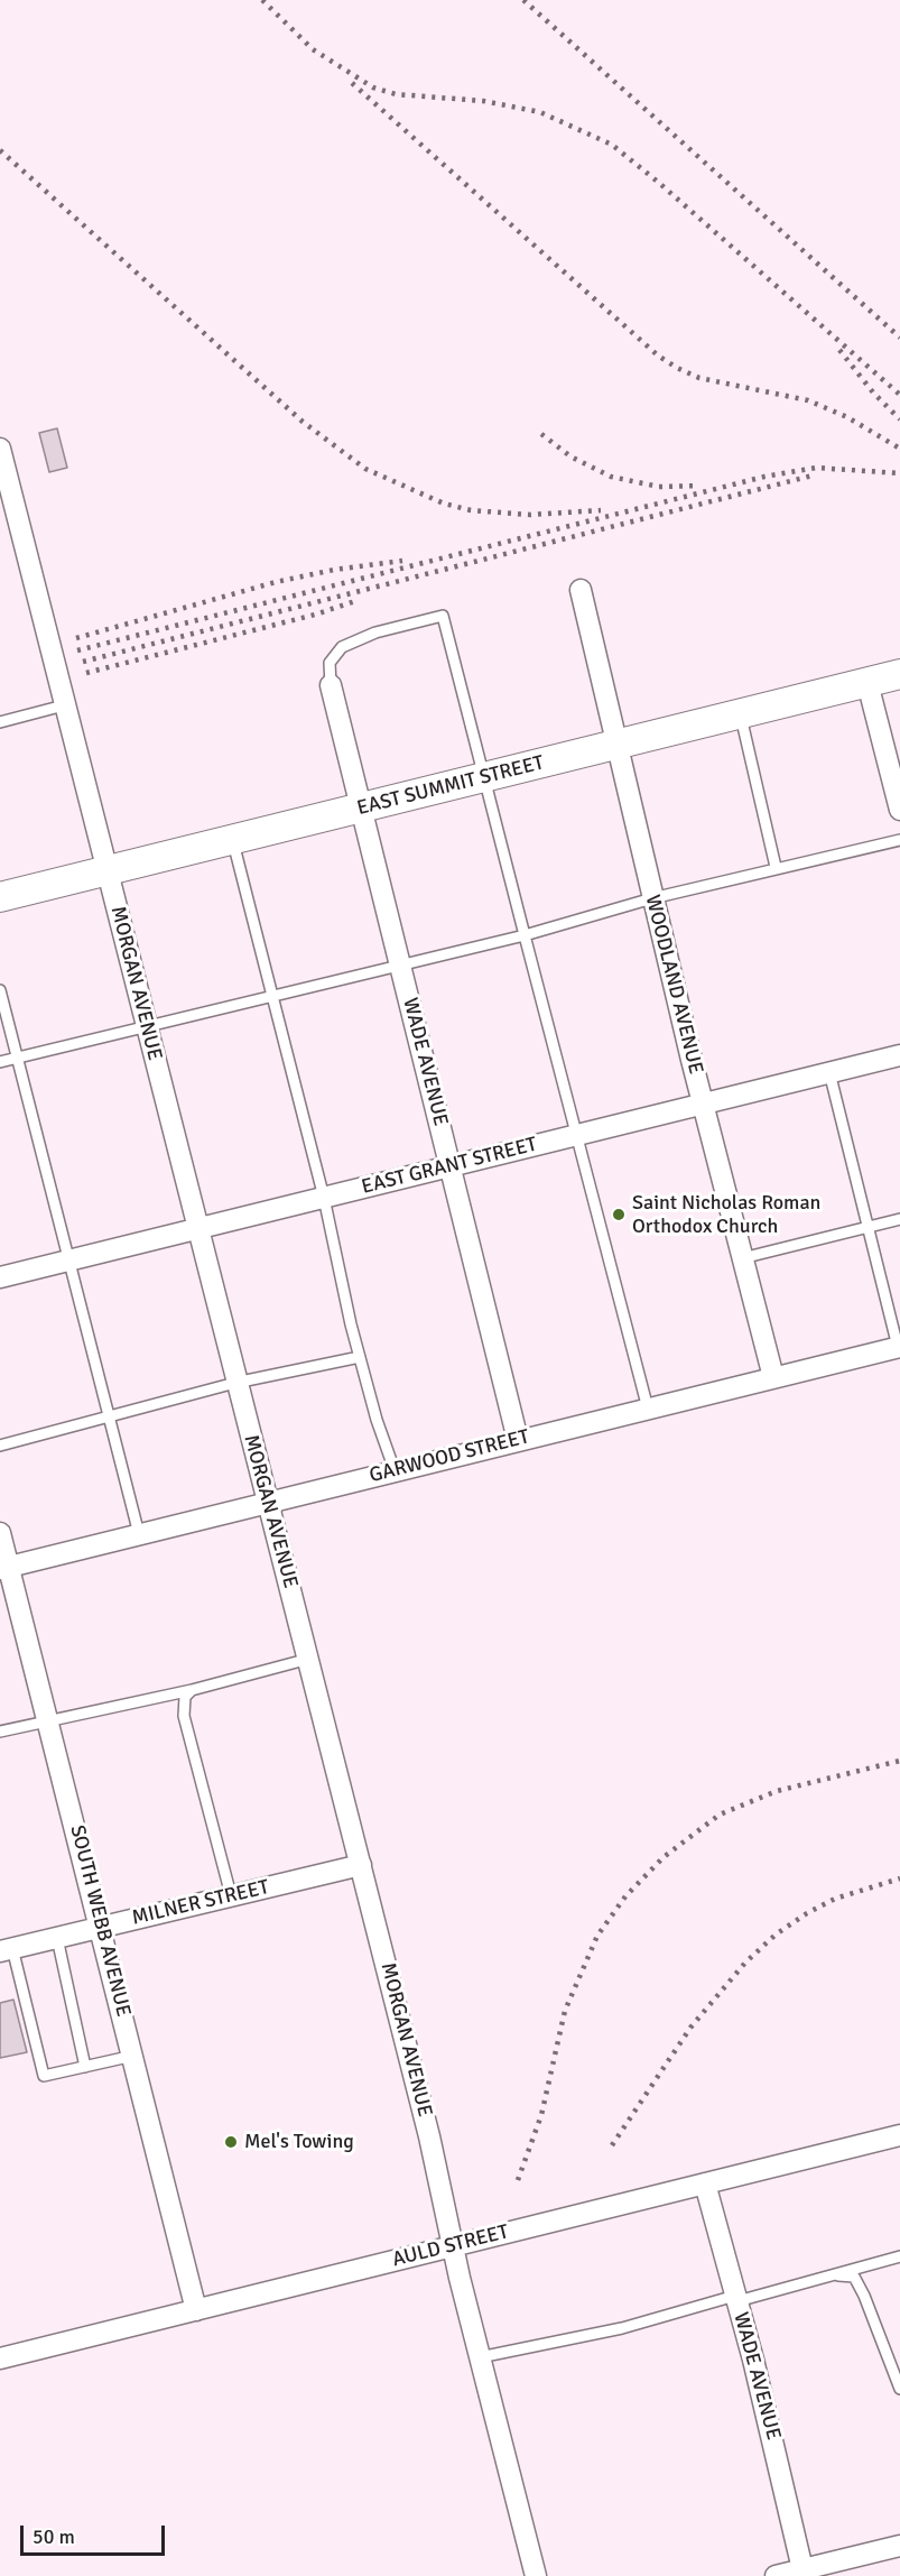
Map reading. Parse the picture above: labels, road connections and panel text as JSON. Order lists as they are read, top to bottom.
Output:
{
  "streets": {
    "street": [
      "EAST SUMMIT STREET",
      "MORGAN AVENUE",
      "WOODLAND AVENUE",
      "WADE AVENUE",
      "EAST GRANT STREET",
      "GARWOOD STREET",
      "MILNER STREET",
      "SOUTH WEBB AVENUE",
      "AULD STREET"
    ]
  },
  "crossings": [
    ["EAST SUMMIT STREET", "MORGAN AVENUE"],
    ["EAST SUMMIT STREET", "WOODLAND AVENUE"],
    ["EAST SUMMIT STREET", "WADE AVENUE"],
    ["MORGAN AVENUE", "EAST GRANT STREET"],
    ["MORGAN AVENUE", "GARWOOD STREET"],
    ["MORGAN AVENUE", "MILNER STREET"],
    ["MORGAN AVENUE", "AULD STREET"],
    ["WOODLAND AVENUE", "EAST GRANT STREET"],
    ["WOODLAND AVENUE", "GARWOOD STREET"],
    ["WADE AVENUE", "EAST GRANT STREET"],
    ["WADE AVENUE", "GARWOOD STREET"],
    ["WADE AVENUE", "AULD STREET"],
    ["GARWOOD STREET", "SOUTH WEBB AVENUE"],
    ["MILNER STREET", "SOUTH WEBB AVENUE"],
    ["SOUTH WEBB AVENUE", "AULD STREET"]
  ],
  "places": ["Saint Nicholas Roman Orthodox Church", "Mel's Towing"],
  "scale_bar": "50 m"
}
